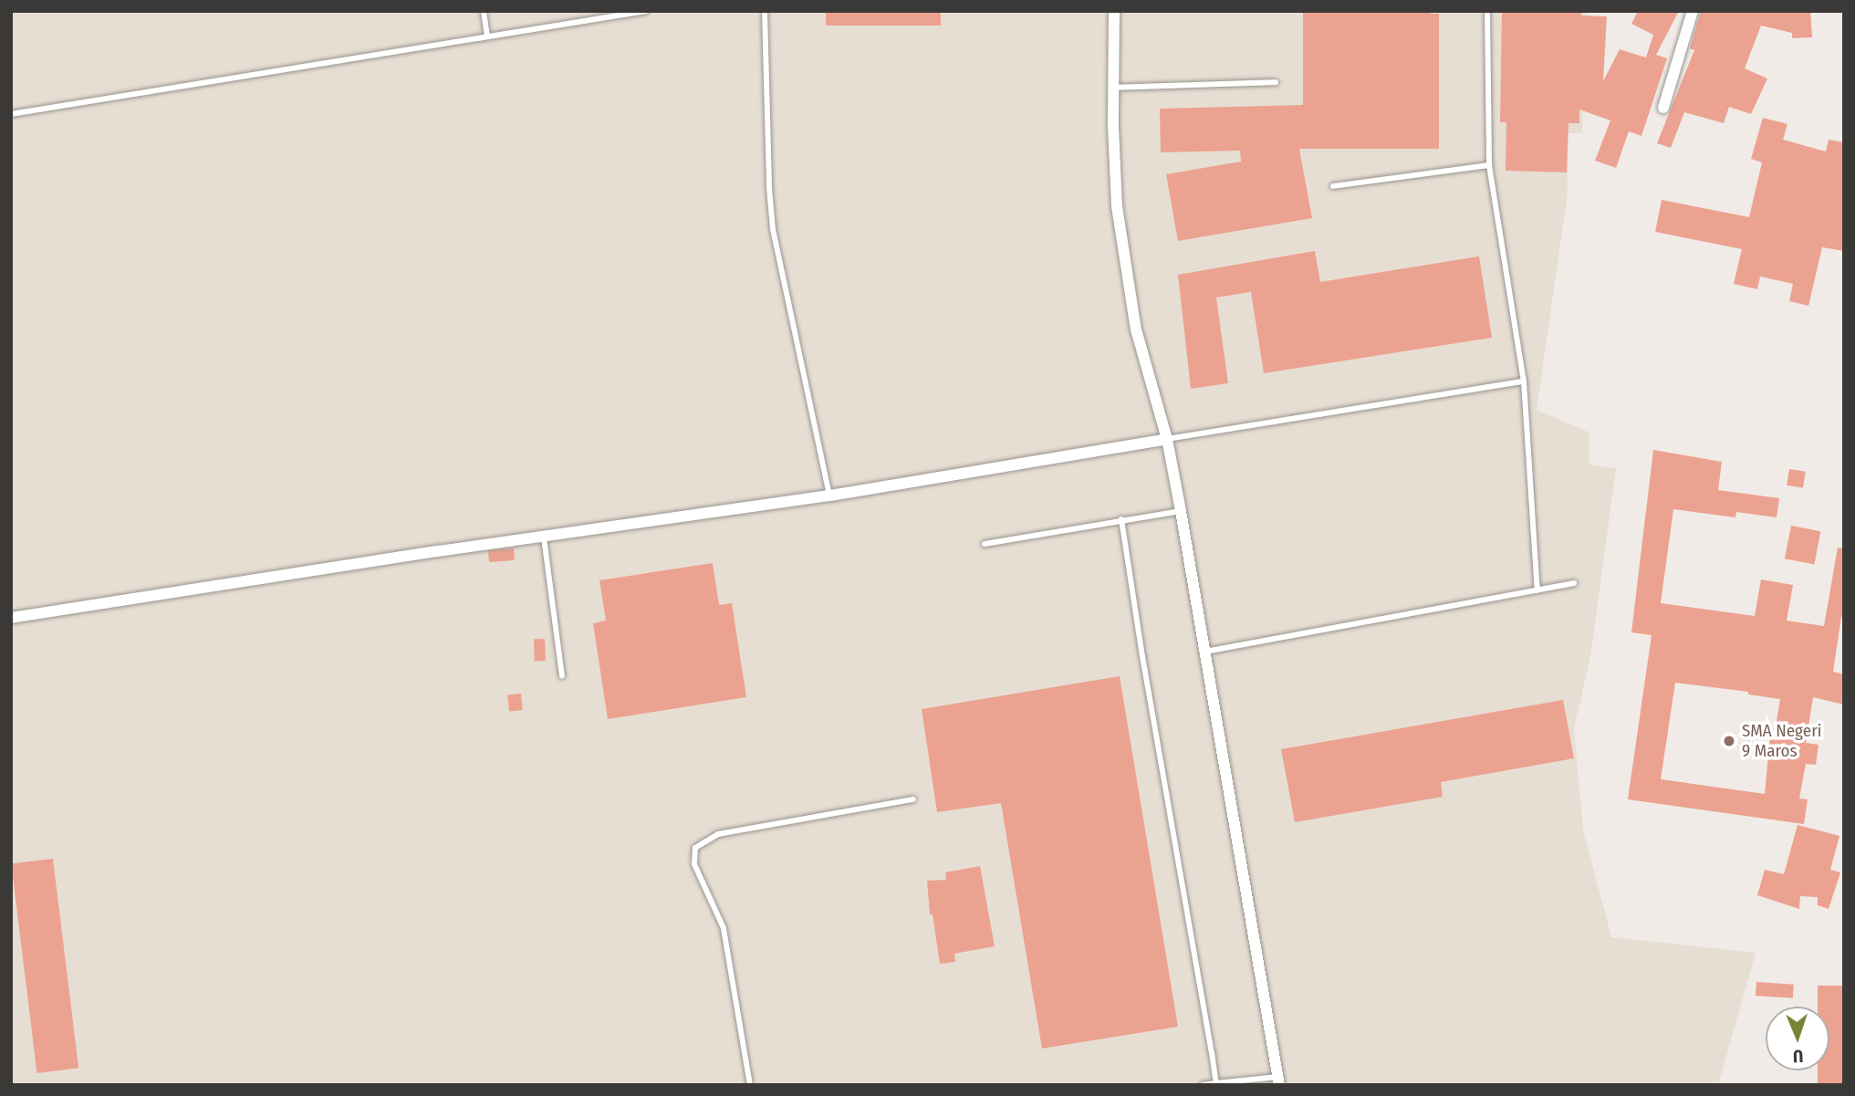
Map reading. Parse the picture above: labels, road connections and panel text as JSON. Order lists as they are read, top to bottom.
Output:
{
  "places": ["SMA Negeri 9 Maros"],
  "north": "bottom"
}
